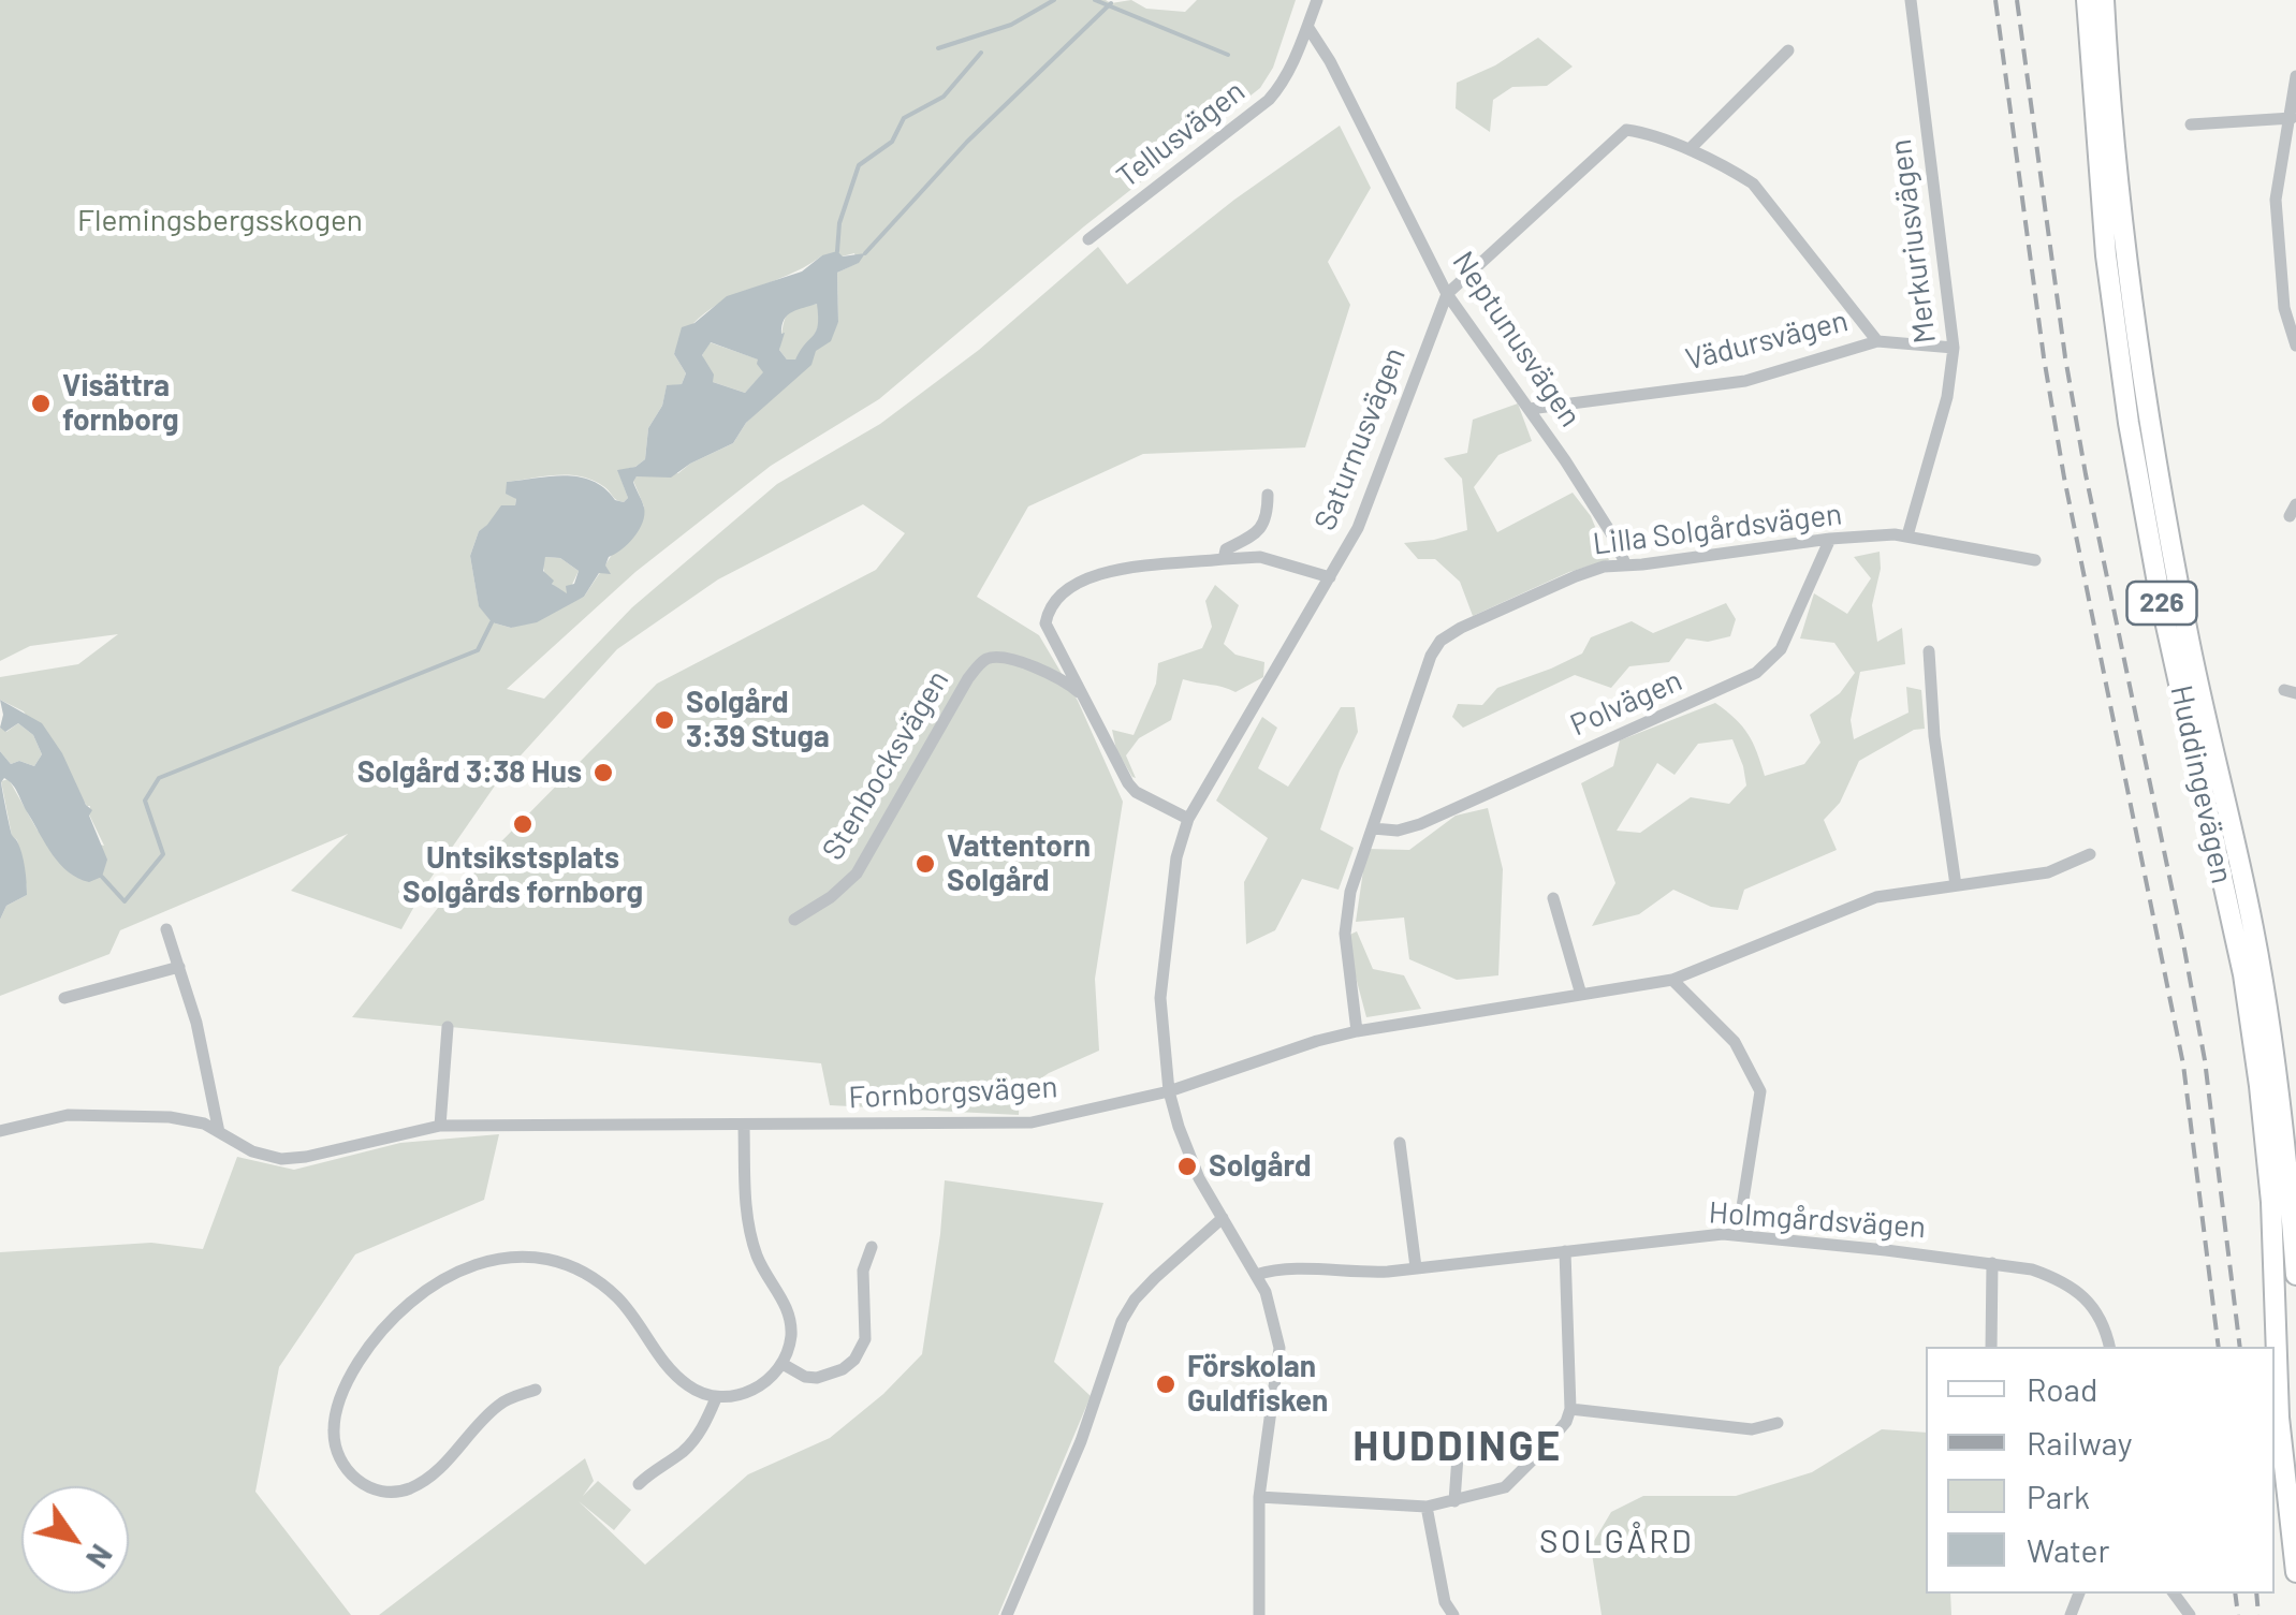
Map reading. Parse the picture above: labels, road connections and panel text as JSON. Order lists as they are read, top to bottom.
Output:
{
  "streets": {
    "main road": ["226", "Huddingevägen"],
    "street": [
      "Tellusvägen",
      "Merkuriusvägen",
      "Neptunusvägen",
      "Vädursvägen",
      "Saturnusvägen",
      "Lilla Solgårdsvägen",
      "Polvägen",
      "Stenbocksvägen",
      "Fornborgsvägen",
      "Holmgårdsvägen"
    ]
  },
  "crossings": [
    ["Tellusvägen", "Neptunusvägen"],
    ["Merkuriusvägen", "Vädursvägen"],
    ["Merkuriusvägen", "Lilla Solgårdsvägen"],
    ["Neptunusvägen", "Vädursvägen"],
    ["Neptunusvägen", "Saturnusvägen"],
    ["Neptunusvägen", "Lilla Solgårdsvägen"],
    ["Saturnusvägen", "Fornborgsvägen"],
    ["Saturnusvägen", "Holmgårdsvägen"],
    ["Lilla Solgårdsvägen", "Polvägen"],
    ["Lilla Solgårdsvägen", "Fornborgsvägen"]
  ],
  "districts": ["HUDDINGE", "SOLGÅRD"],
  "parks": ["Flemingsbergsskogen"],
  "places": [
    "Visättra fornborg",
    "Solgård 3:39 Stuga",
    "Solgård 3:38 Hus",
    "Untsikstsplats Solgårds fornborg",
    "Vattentorn Solgård",
    "Solgård",
    "Förskolan Guldfisken"
  ],
  "legend": [
    "Road",
    "Railway",
    "Park",
    "Water"
  ],
  "north": "bottom right"
}
